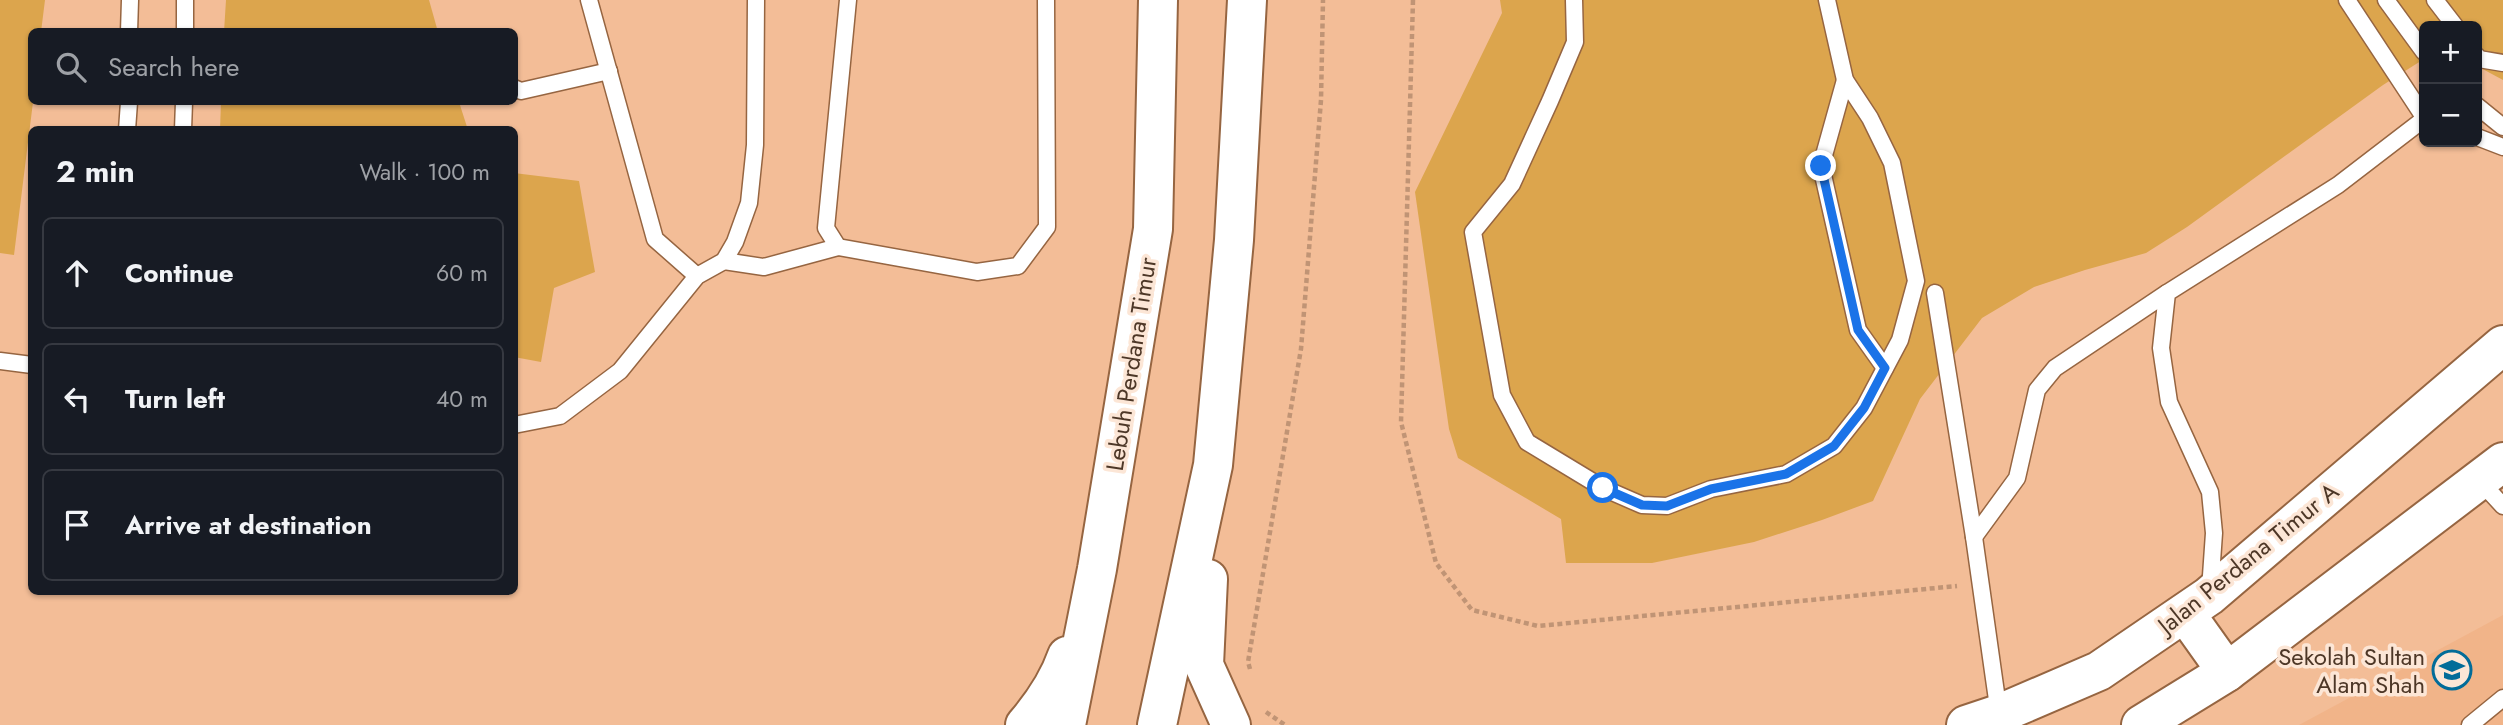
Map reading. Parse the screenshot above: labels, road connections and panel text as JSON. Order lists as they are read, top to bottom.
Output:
{
  "streets": {
    "main road": ["Lebuh Perdana Timur", "Jalan Perdana Timur A"]
  },
  "places": {
    "school or university": ["Sekolah Sultan Alam Shah"]
  },
  "page": {
    "map_buttons": ["+", "−"],
    "search": "Search here",
    "heading": ["2 min", "Walk · 100 m"],
    "list": [
      ["Continue", "60 m"],
      ["Turn left", "40 m"],
      "Arrive at destination"
    ]
  }
}
